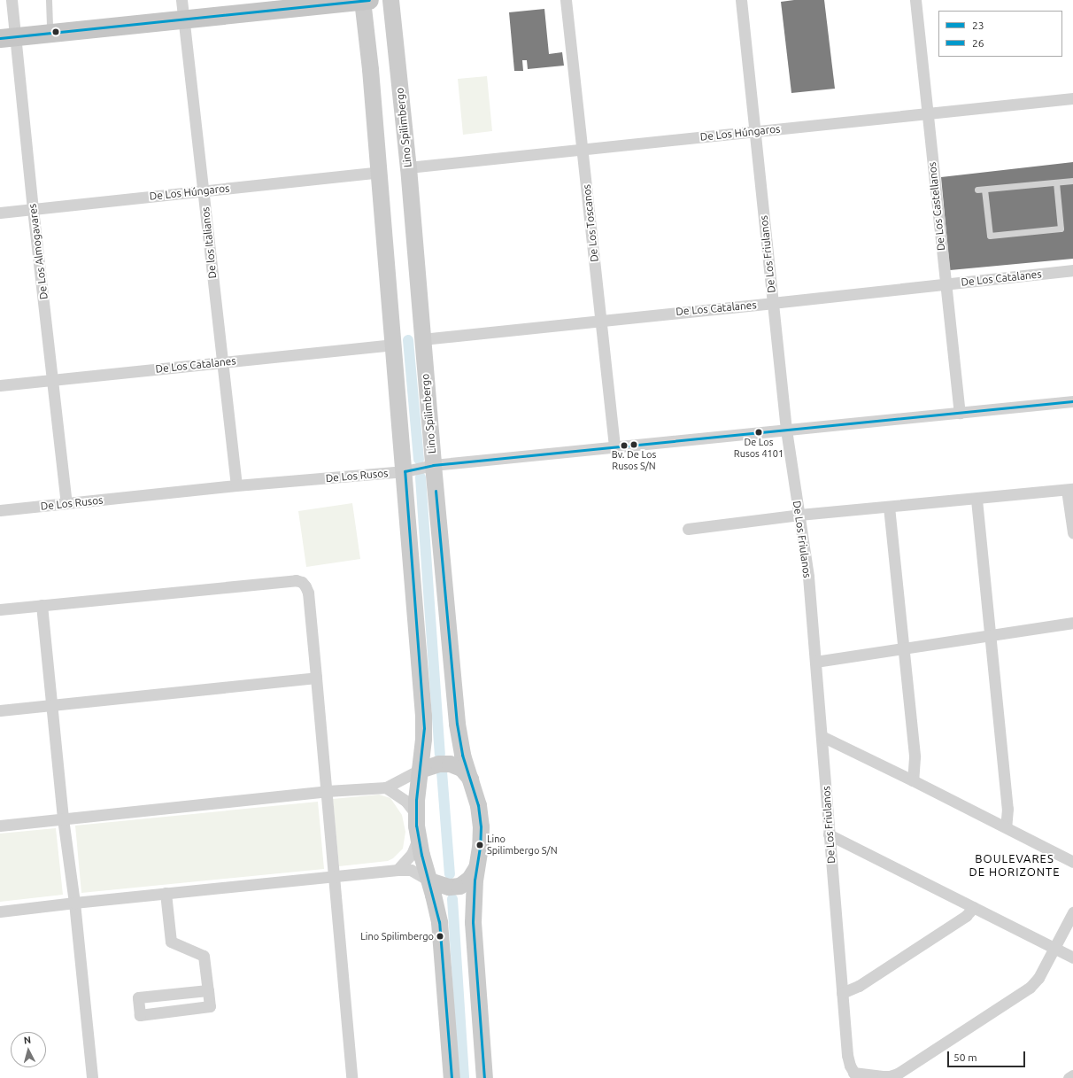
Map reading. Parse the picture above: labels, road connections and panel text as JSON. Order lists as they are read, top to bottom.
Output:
{
  "streets": {
    "main road": ["Lino Spilimbergo"],
    "street": [
      "De Los Húngaros",
      "De Los Castellanos",
      "De Los Toscanos",
      "De los Italianos",
      "De Los Almogavares",
      "De Los Friulanos",
      "De Los Catalanes",
      "De Los Rusos"
    ]
  },
  "crossings": [
    ["Lino Spilimbergo", "De Los Húngaros"],
    ["Lino Spilimbergo", "De Los Catalanes"],
    ["Lino Spilimbergo", "De Los Rusos"],
    ["De Los Húngaros", "De Los Castellanos"],
    ["De Los Húngaros", "De Los Toscanos"],
    ["De Los Húngaros", "De los Italianos"],
    ["De Los Húngaros", "De Los Almogavares"],
    ["De Los Húngaros", "De Los Friulanos"],
    ["De Los Castellanos", "De Los Catalanes"],
    ["De Los Castellanos", "De Los Rusos"],
    ["De Los Toscanos", "De Los Catalanes"],
    ["De Los Toscanos", "De Los Rusos"],
    ["De los Italianos", "De Los Catalanes"],
    ["De los Italianos", "De Los Rusos"],
    ["De Los Almogavares", "De Los Catalanes"],
    ["De Los Almogavares", "De Los Rusos"],
    ["De Los Friulanos", "De Los Catalanes"],
    ["De Los Friulanos", "De Los Rusos"]
  ],
  "districts": ["BOULEVARES DE HORIZONTE"],
  "places": [
    "De Los Rusos 4101",
    "Bv. De Los Rusos S/N",
    "Lino Spilimbergo S/N",
    "Lino Spilimbergo"
  ],
  "lines": ["transit line 26", "transit line 23"],
  "legend": ["23", "26"],
  "scale_bar": "50 m",
  "north": "top"
}
